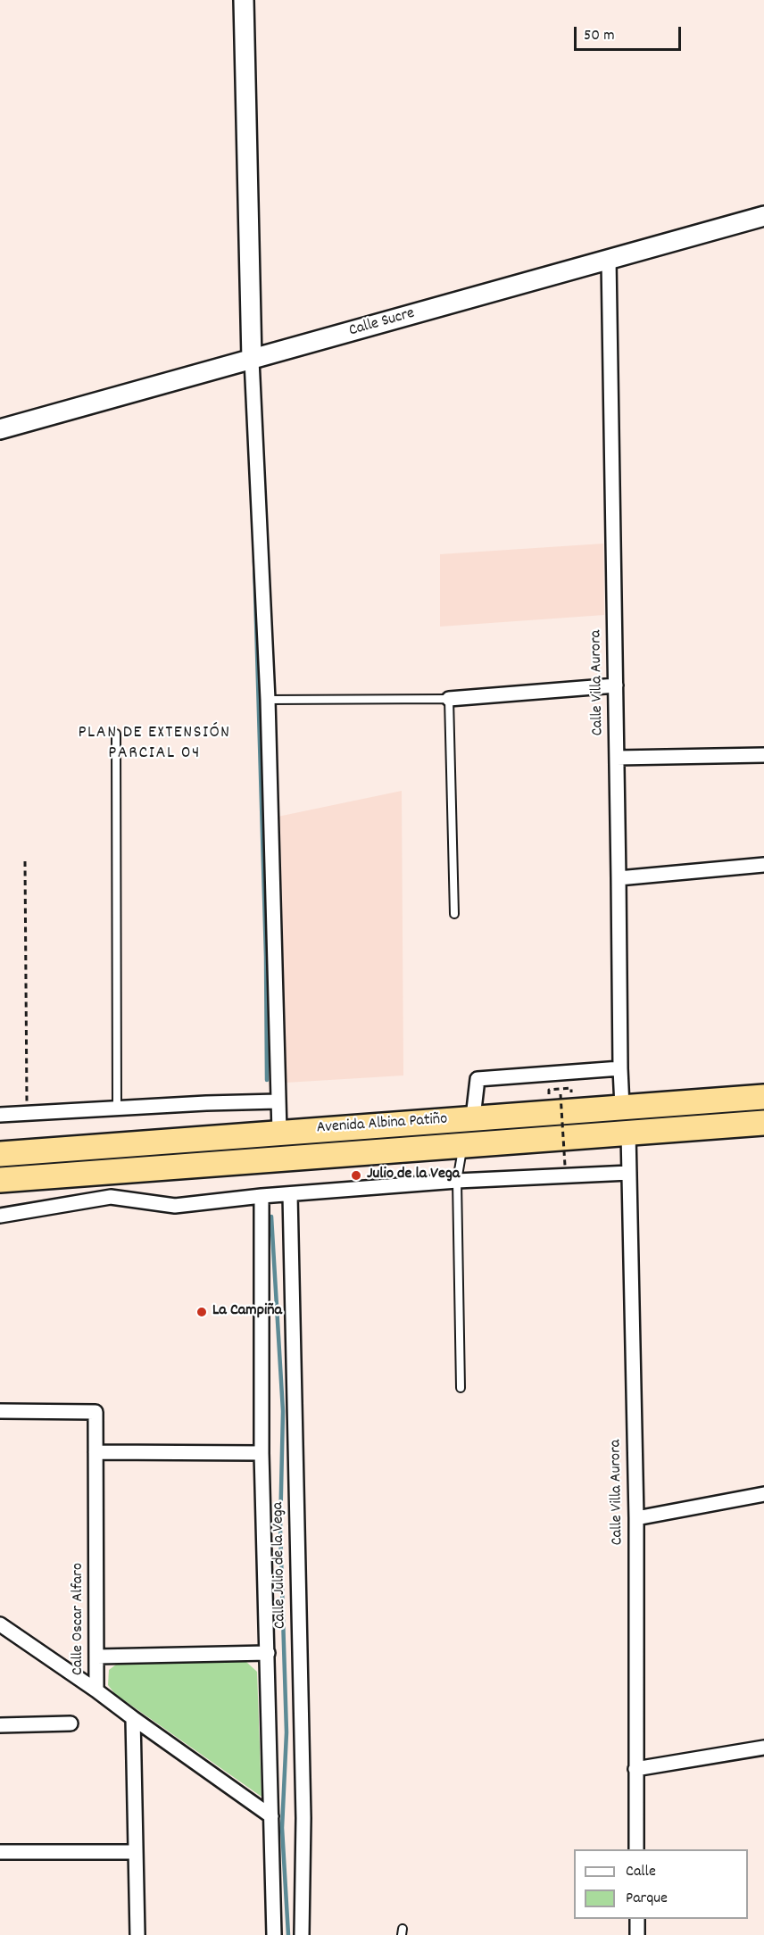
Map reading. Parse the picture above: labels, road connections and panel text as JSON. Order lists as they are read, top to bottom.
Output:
{
  "streets": {
    "highway": ["Avenida Albina Patiño"],
    "main road": ["Calle Sucre"],
    "street": ["Calle Villa Aurora", "Calle Julio de la Vega", "Calle Oscar Alfaro"]
  },
  "crossings": [
    ["Calle Sucre", "Calle Villa Aurora"],
    ["Calle Villa Aurora", "Avenida Albina Patiño"],
    ["Calle Julio de la Vega", "Calle Oscar Alfaro"]
  ],
  "districts": ["PLAN DE EXTENSIÓN PARCIAL 04"],
  "places": ["Julio de la Vega", "La Campiña"],
  "legend": ["Calle", "Parque"],
  "scale_bar": "50 m"
}
